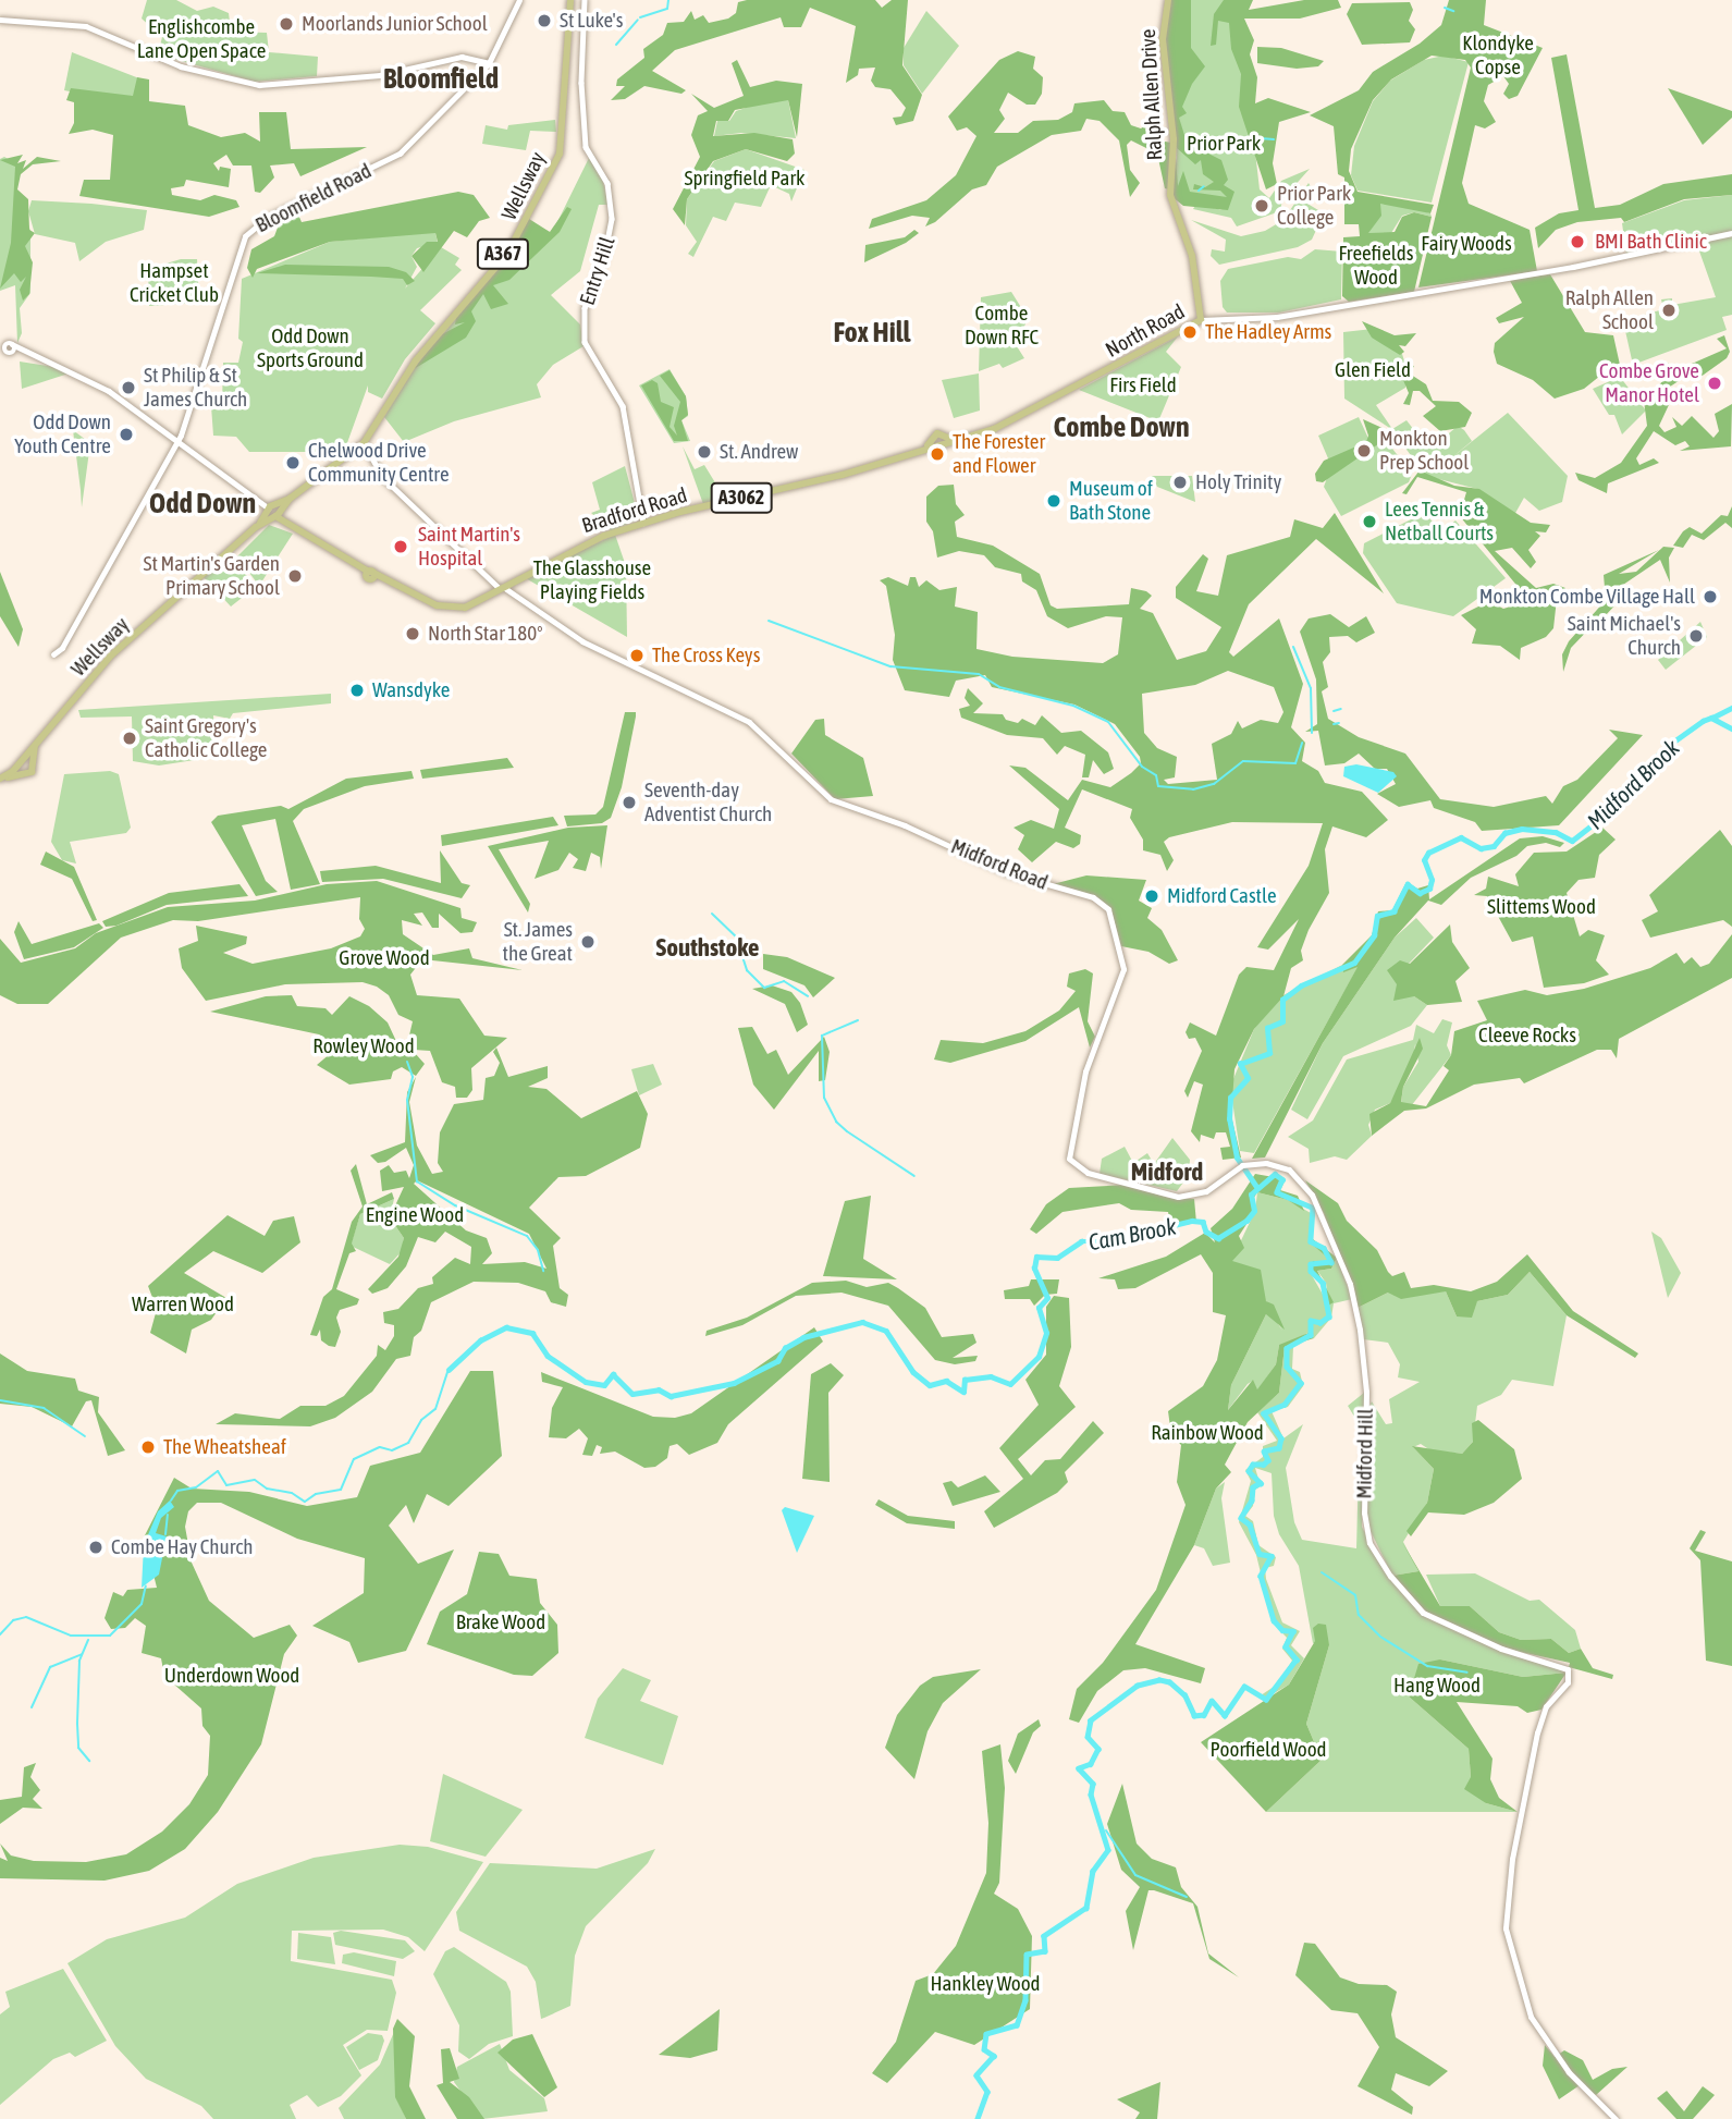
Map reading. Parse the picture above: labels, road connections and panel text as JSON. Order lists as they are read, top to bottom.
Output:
{
  "streets": {
    "main road": [
      "Ralph Allen Drive",
      "Wellsway",
      "A367",
      "North Road",
      "A3062",
      "Bradford Road",
      "Midford Road",
      "Midford Hill"
    ],
    "street": ["Bloomfield Road", "Entry Hill"]
  },
  "crossings": [
    ["Ralph Allen Drive", "North Road"],
    ["Wellsway", "A367"],
    ["Wellsway", "A3062"],
    ["Wellsway", "Midford Road"],
    ["Entry Hill", "Bradford Road"],
    ["North Road", "Bradford Road"],
    ["A3062", "Bradford Road"],
    ["A3062", "Midford Road"],
    ["Bradford Road", "Midford Road"],
    ["Midford Road", "Midford Hill"]
  ],
  "districts": [
    "Bloomfield",
    "Fox Hill",
    "Combe Down",
    "Odd Down",
    "Southstoke",
    "Midford"
  ],
  "water": ["Midford Brook", "Cam Brook"],
  "parks": [
    "Englishcombe Lane Open Space",
    "Klondyke Copse",
    "Prior Park",
    "Springfield Park",
    "Fairy Woods",
    "Freefields Wood",
    "Hampset Cricket Club",
    "Combe Down RFC",
    "Odd Down Sports Ground",
    "Glen Field",
    "Firs Field",
    "The Glasshouse Playing Fields",
    "Slittems Wood",
    "Grove Wood",
    "Cleeve Rocks",
    "Rowley Wood",
    "Engine Wood",
    "Warren Wood",
    "Rainbow Wood",
    "Brake Wood",
    "Underdown Wood",
    "Hang Wood",
    "Poorfield Wood",
    "Hankley Wood"
  ],
  "places": [
    "St Luke's",
    "Moorlands Junior School",
    "Prior Park College",
    "BMI Bath Clinic",
    "Ralph Allen School",
    "The Hadley Arms",
    "Combe Grove Manor Hotel",
    "St Philip & St James Church",
    "Odd Down Youth Centre",
    "Monkton Prep School",
    "St. Andrew",
    "The Forester and Flower",
    "Chelwood Drive Community Centre",
    "Holy Trinity",
    "Museum of Bath Stone",
    "Lees Tennis & Netball Courts",
    "Saint Martin's Hospital",
    "St Martin's Garden Primary School",
    "Monkton Combe Village Hall",
    "North Star 180°",
    "Saint Michael's Church",
    "The Cross Keys",
    "Wansdyke",
    "Saint Gregory's Catholic College",
    "Seventh-day Adventist Church",
    "Midford Castle",
    "St. James the Great",
    "The Wheatsheaf",
    "Combe Hay Church"
  ]
}
